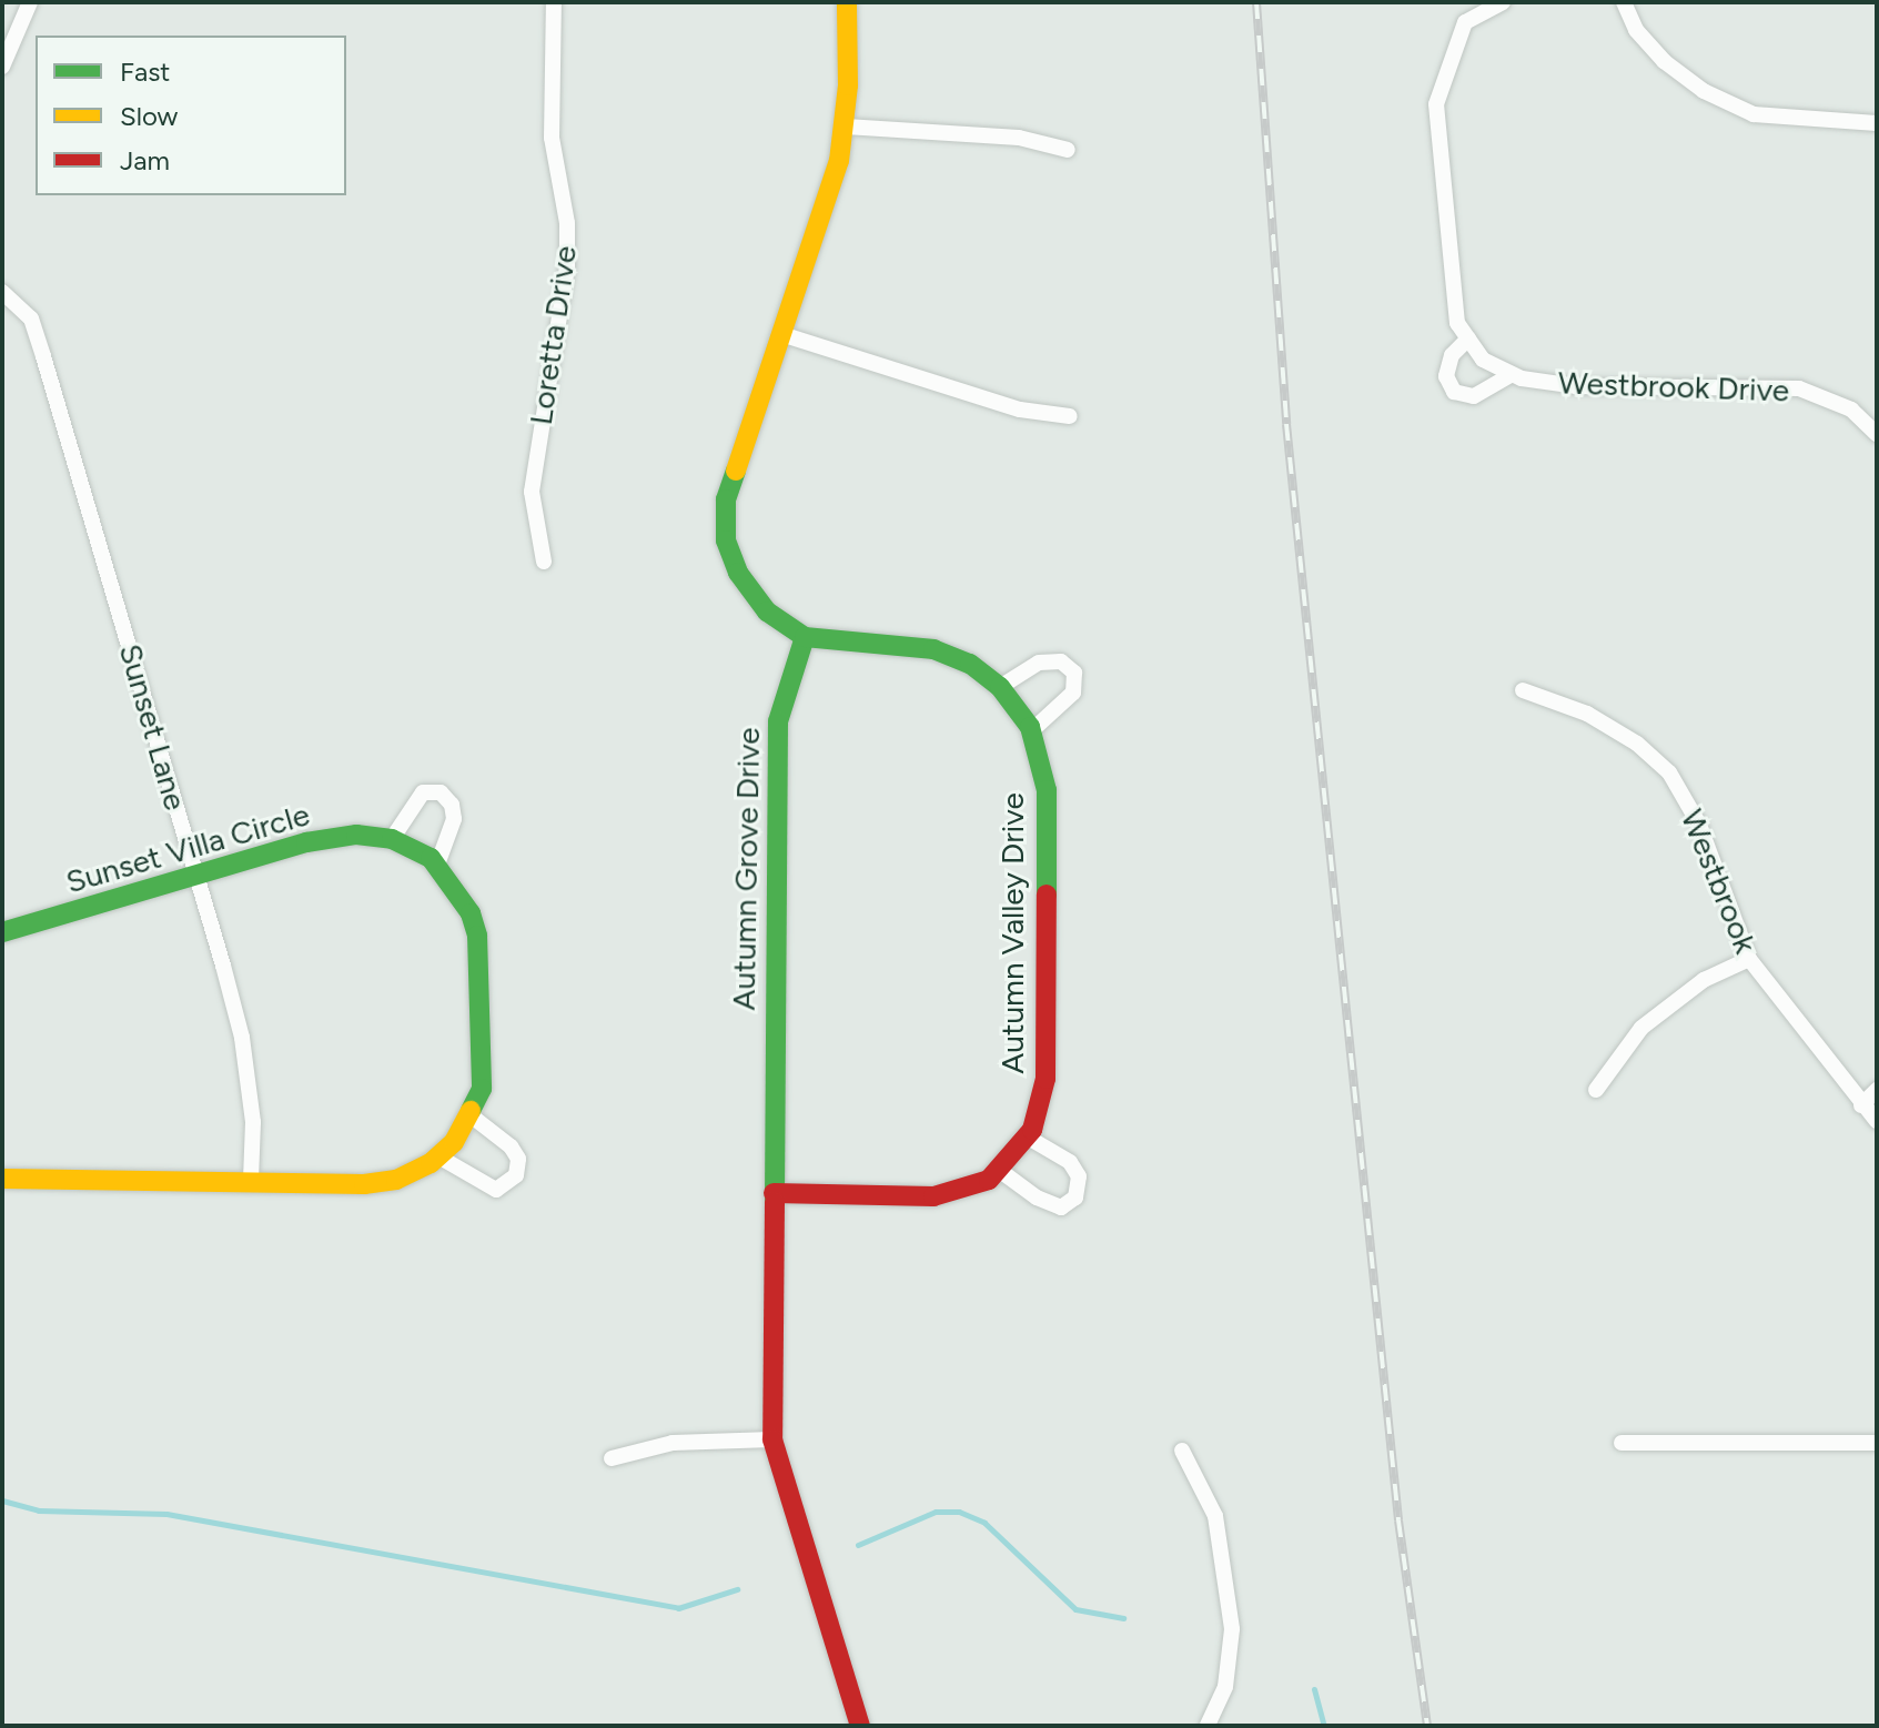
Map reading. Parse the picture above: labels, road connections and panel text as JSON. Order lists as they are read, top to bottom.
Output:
{
  "streets": {
    "street": [
      "Loretta Drive",
      "Westbrook Drive",
      "Sunset Lane",
      "Sunset Villa Circle",
      "Autumn Grove Drive",
      "Westbrook",
      "Autumn Valley Drive"
    ]
  },
  "crossings": [
    ["Sunset Lane", "Sunset Villa Circle"],
    ["Autumn Grove Drive", "Autumn Valley Drive"]
  ],
  "legend": ["Fast", "Slow", "Jam"]
}
